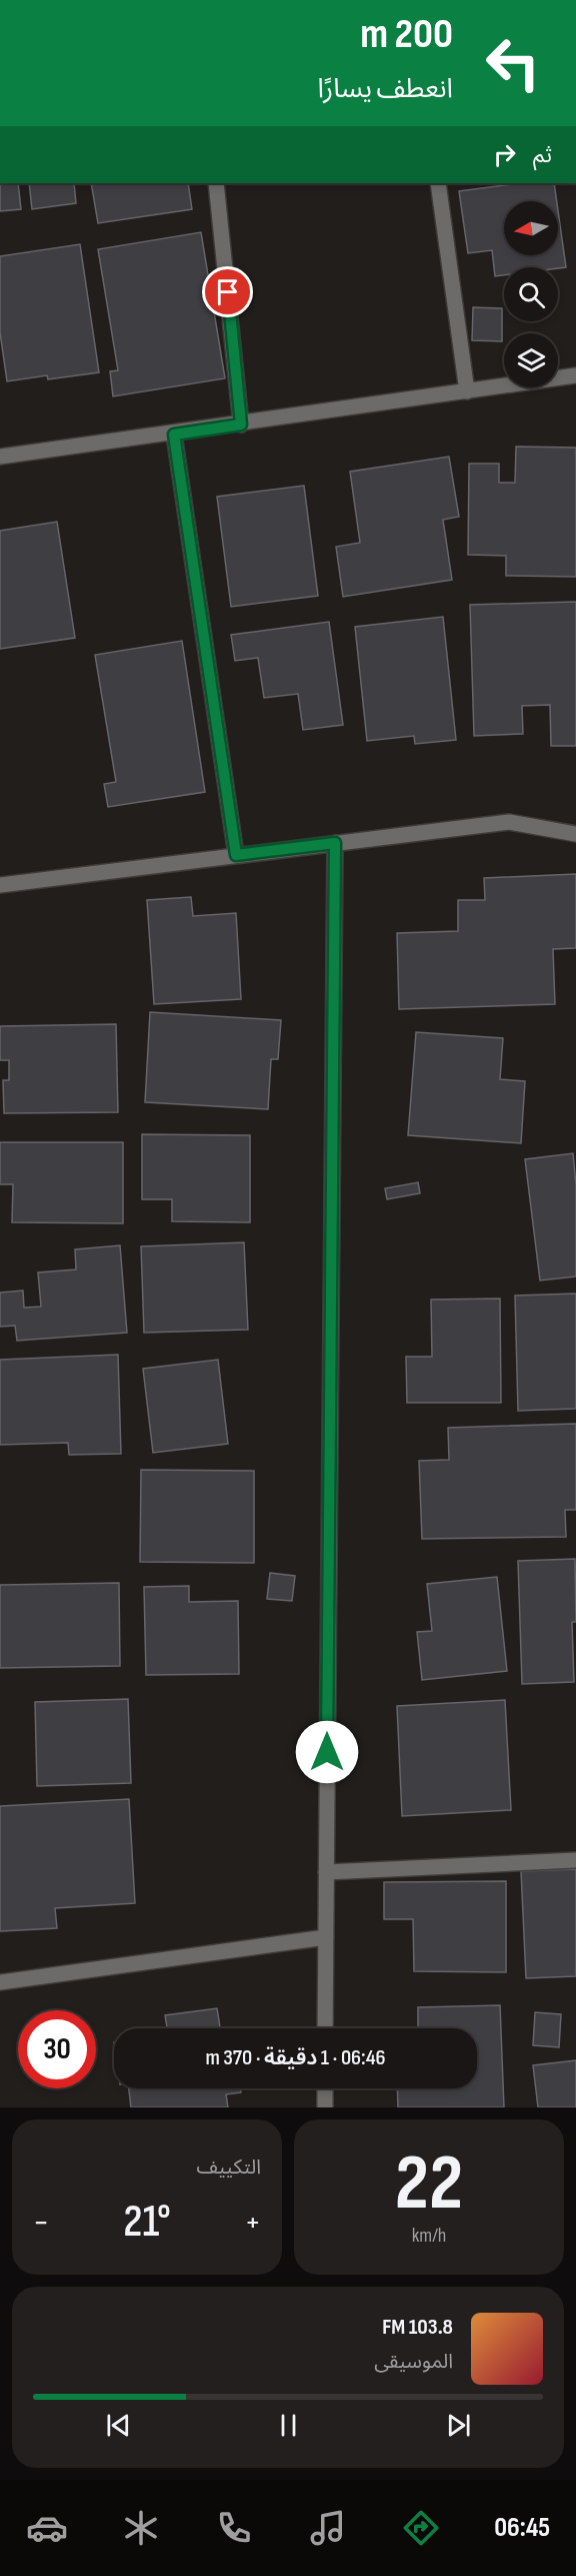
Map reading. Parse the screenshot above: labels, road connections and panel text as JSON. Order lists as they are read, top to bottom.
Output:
{
  "north": "left",
  "page": {
    "turn": ["200 m", "انعطف يسارًا"],
    "then": "ثم",
    "limit": "30",
    "trip": "06:46 · 1 دقيقة · 370 m",
    "tile": [
      ["22", "km/h"],
      "التكييف"
    ],
    "heat": ["−", "21°", "+"],
    "song": ["103.8 FM", "الموسيقى"],
    "tabs": "06:45"
  }
}
